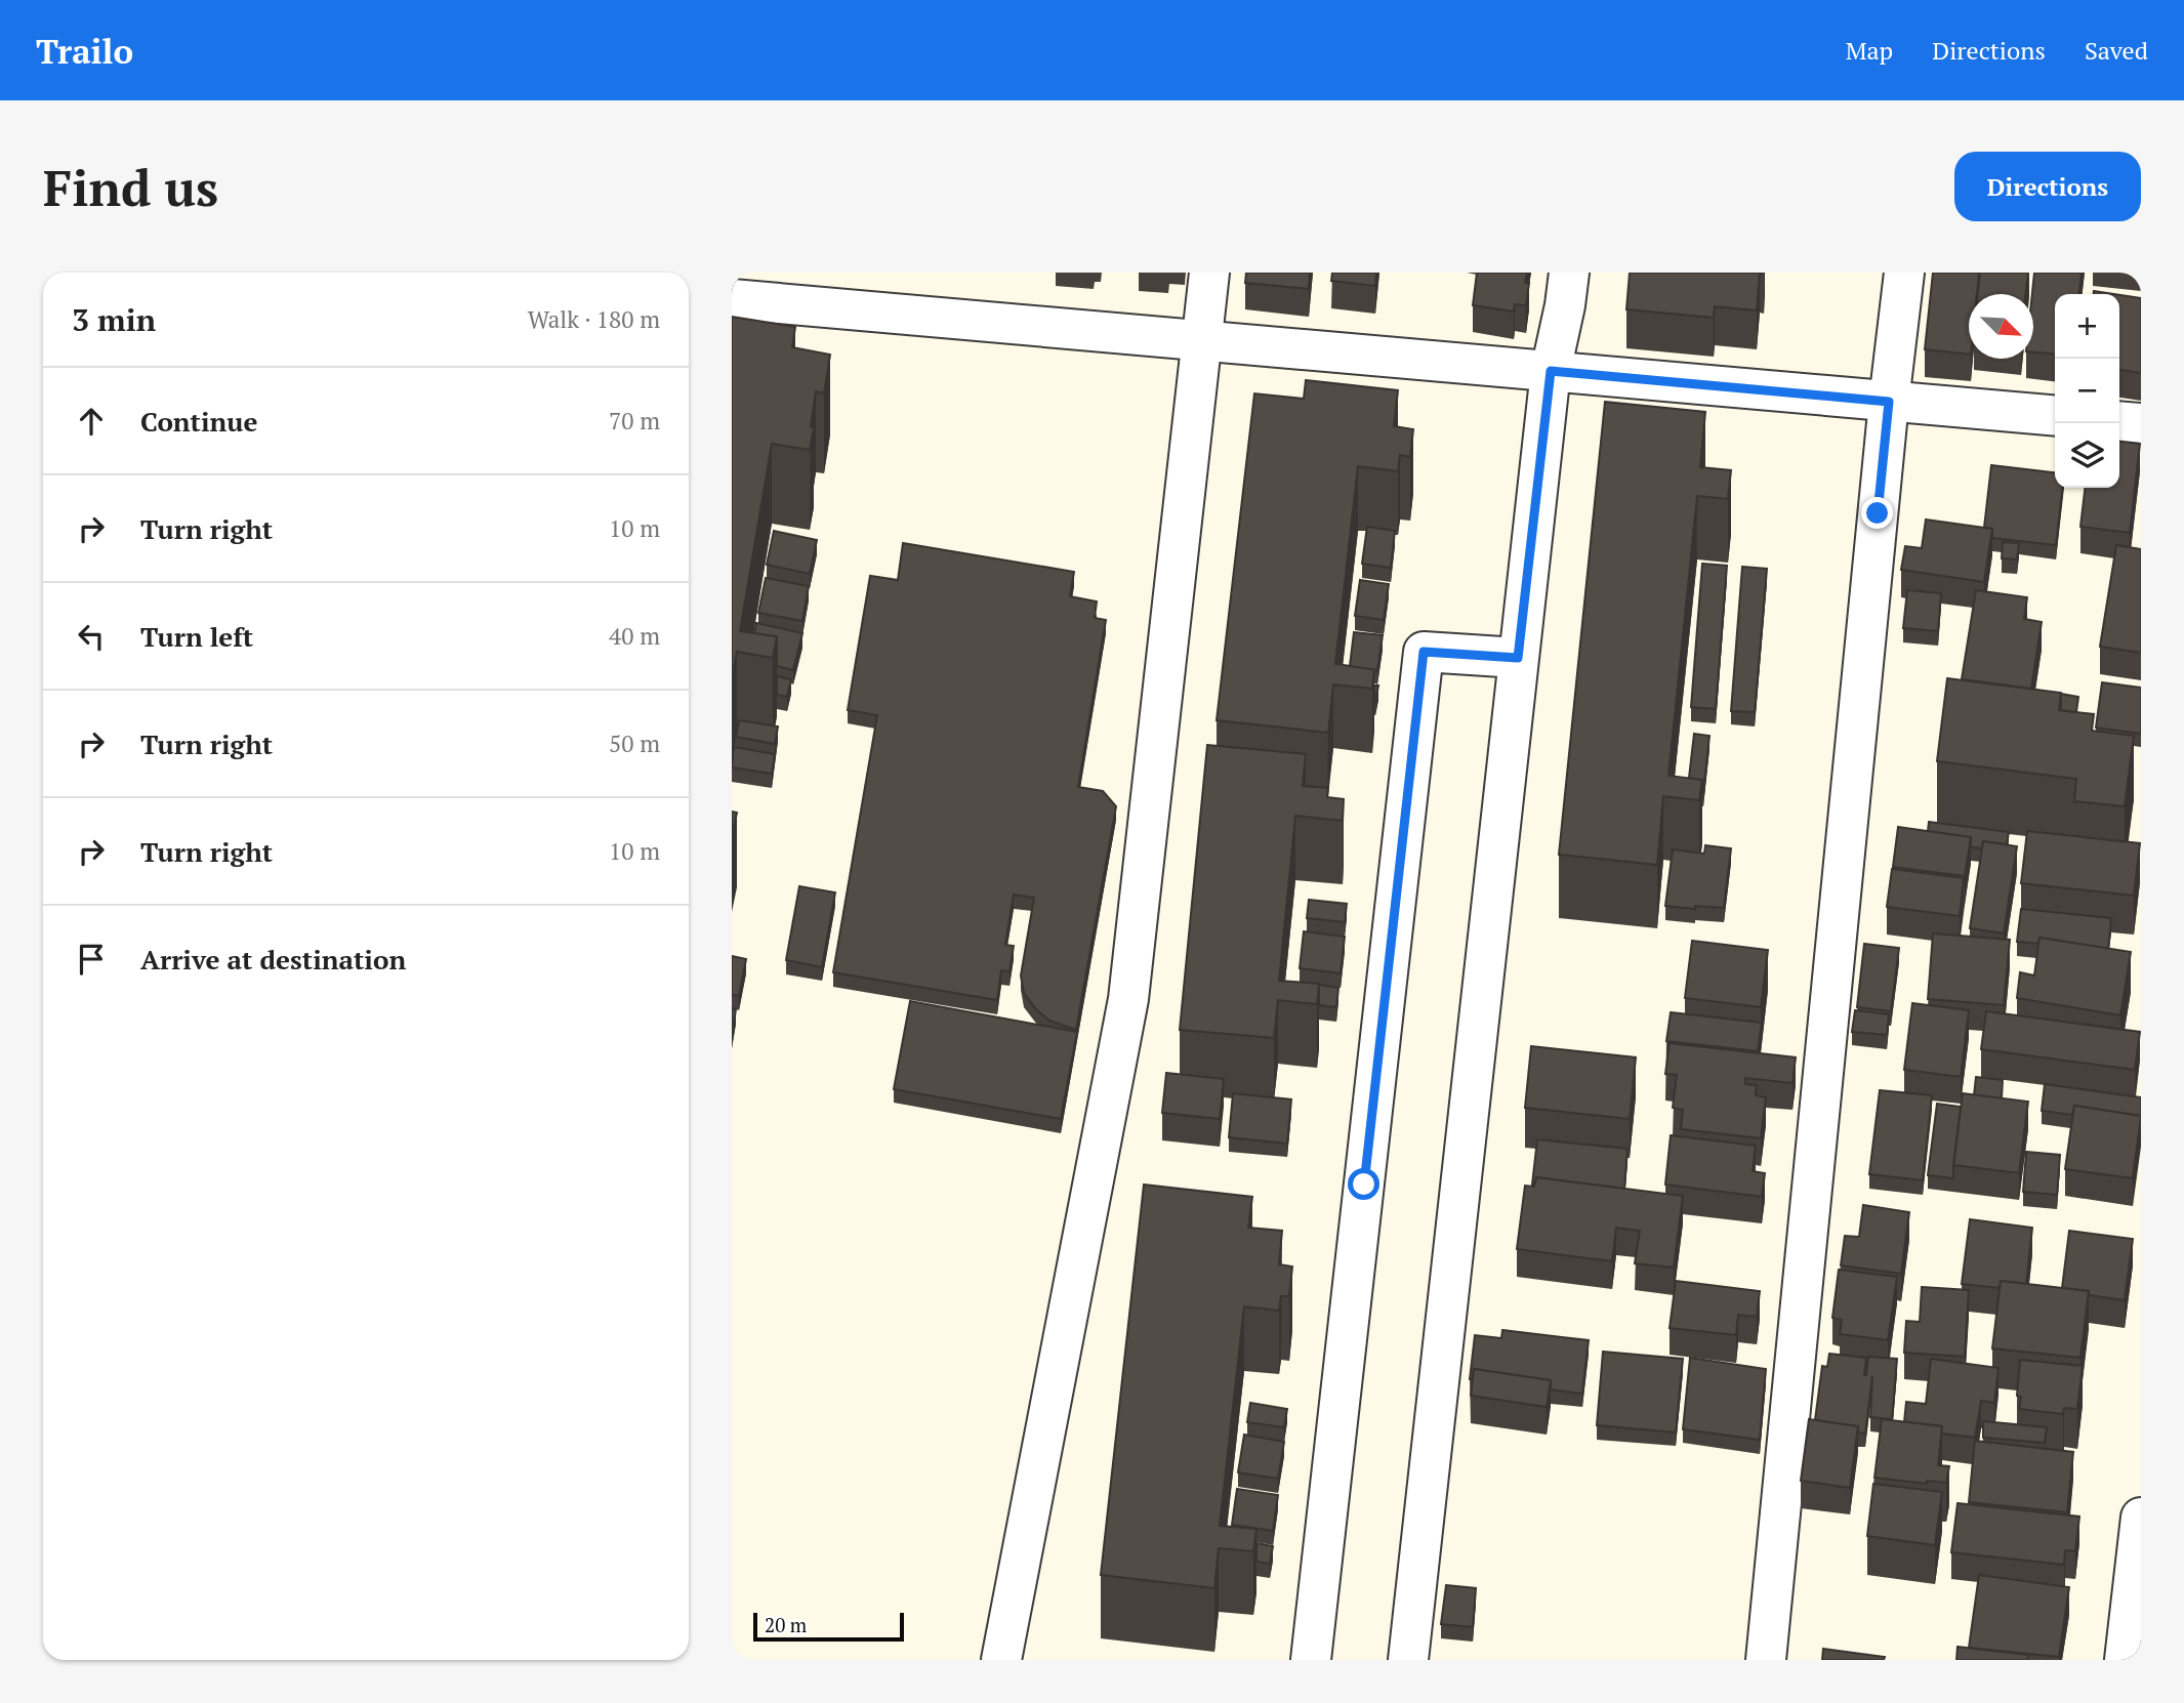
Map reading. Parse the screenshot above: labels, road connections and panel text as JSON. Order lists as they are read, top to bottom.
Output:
{
  "scale_bar": "20 m",
  "north": "bottom right",
  "page": {
    "header": "Trailo",
    "nav": ["Map", "Directions", "Saved"],
    "buttons": "Directions",
    "title": "Find us",
    "heading": ["3 min", "Walk · 180 m"],
    "map_buttons": ["+", "−"],
    "list": [
      ["Continue", "70 m"],
      ["Turn right", "10 m"],
      ["Turn left", "40 m"],
      ["Turn right", "50 m"],
      ["Turn right", "10 m"],
      "Arrive at destination"
    ],
    "scale": "20 m"
  }
}
